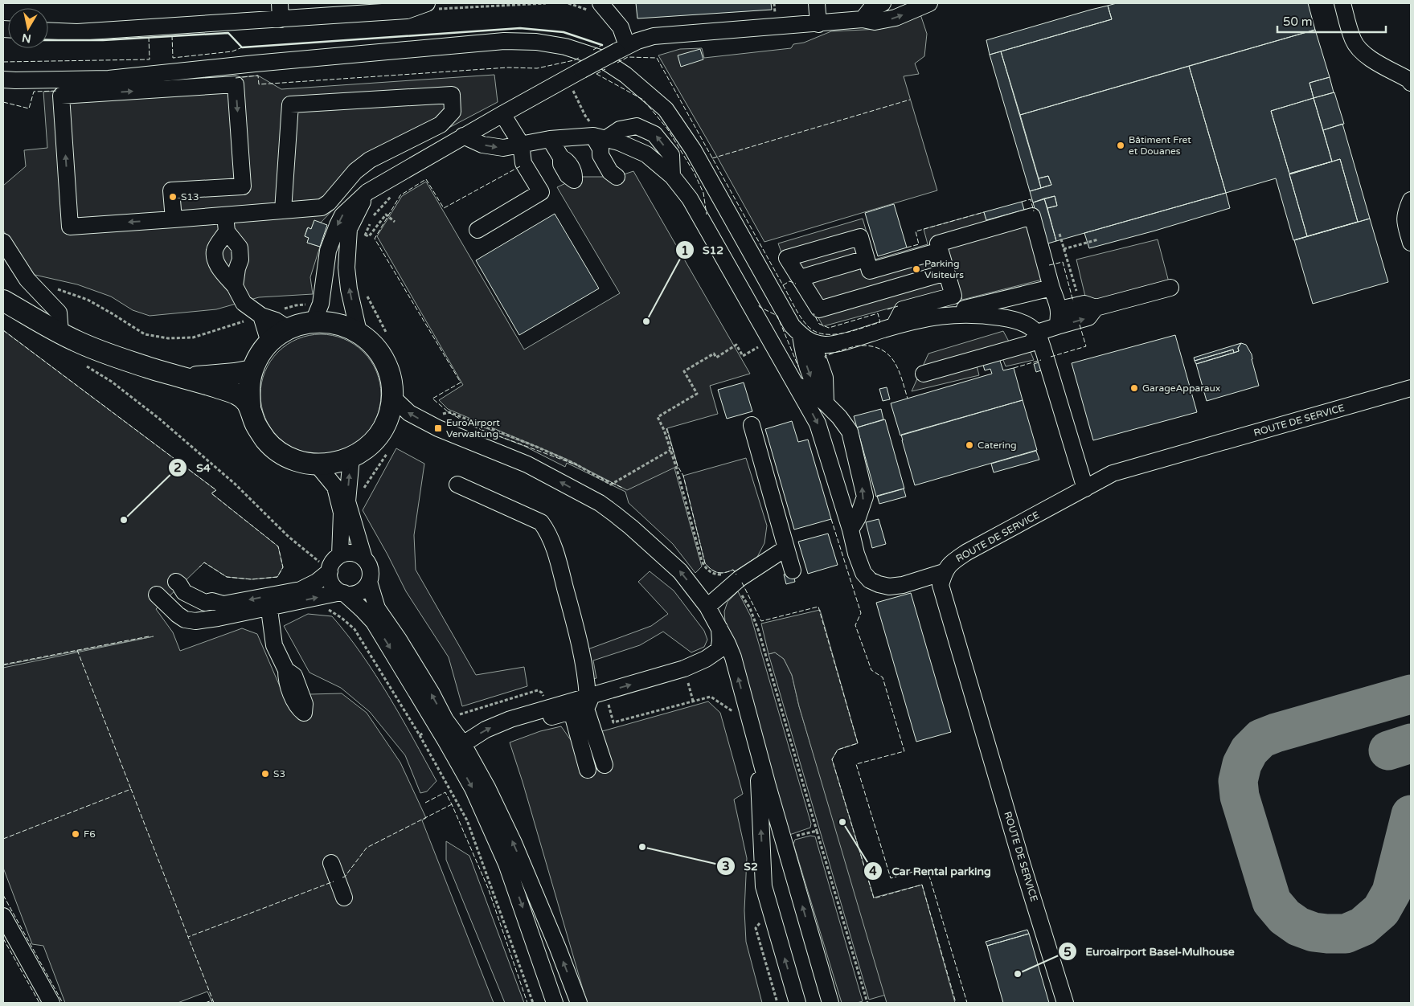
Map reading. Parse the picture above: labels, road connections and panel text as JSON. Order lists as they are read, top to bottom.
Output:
{
  "streets": {
    "street": ["ROUTE DE SERVICE"]
  },
  "places": {
    "other": [
      "Bâtiment Fret et Douanes",
      "S13",
      "Parking Visiteurs",
      "S12",
      "GarageApparaux",
      "Catering",
      "S4",
      "S3",
      "Car Rental parking",
      "F6",
      "S2",
      "Euroairport Basel-Mulhouse"
    ],
    "transit": ["EuroAirport Verwaltung"]
  },
  "scale_bar": "50 m",
  "north": "bottom"
}
